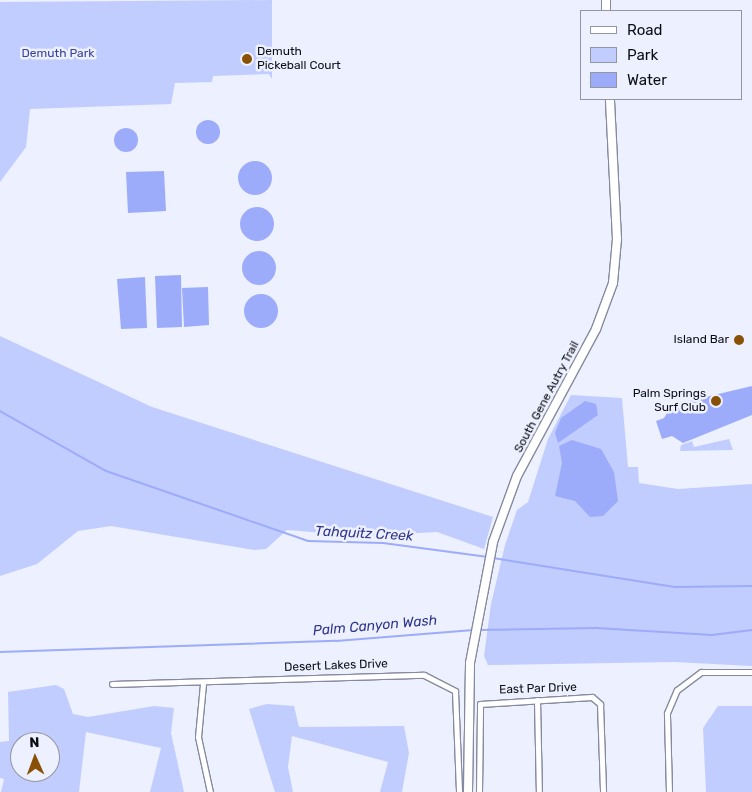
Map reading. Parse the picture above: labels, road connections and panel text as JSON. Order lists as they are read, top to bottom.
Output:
{
  "streets": {
    "main road": ["South Gene Autry Trail"],
    "street": ["Desert Lakes Drive", "East Par Drive"]
  },
  "water": ["Tahquitz Creek", "Palm Canyon Wash"],
  "parks": ["Demuth Park"],
  "places": ["Demuth Pickeball Court", "Island Bar", "Palm Springs Surf Club"],
  "legend": ["Road", "Park", "Water"],
  "north": "top"
}
